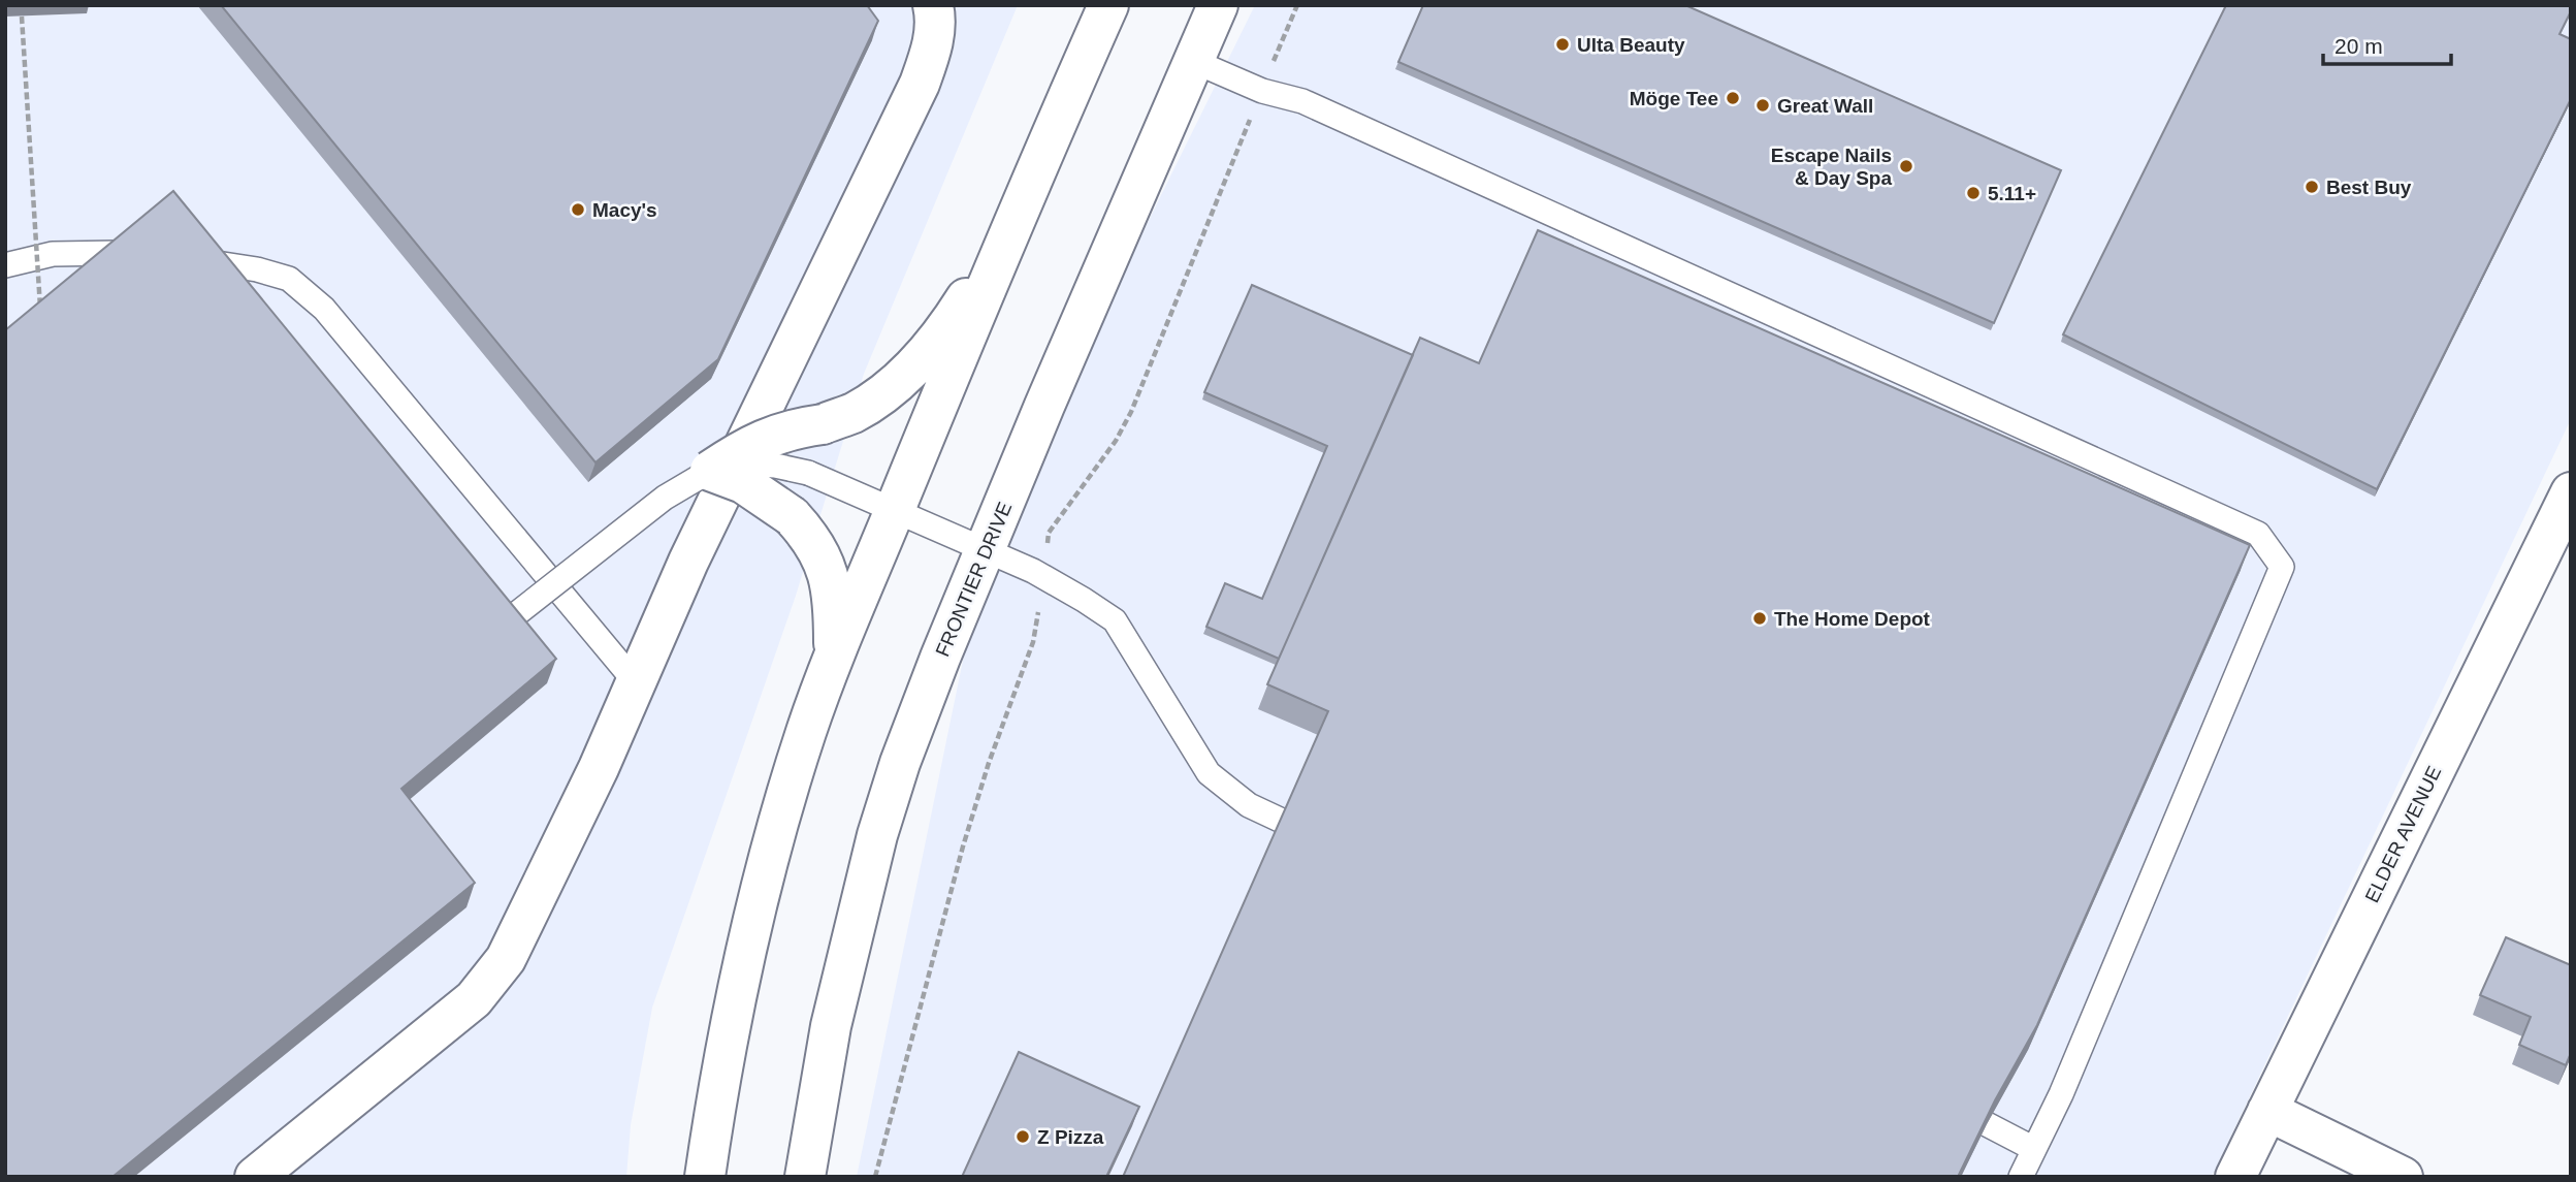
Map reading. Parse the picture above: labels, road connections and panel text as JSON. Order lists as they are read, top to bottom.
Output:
{
  "streets": {
    "main road": ["FRONTIER DRIVE", "ELDER AVENUE"]
  },
  "places": [
    "Ulta Beauty",
    "Möge Tee",
    "Great Wall",
    "Escape Nails & Day Spa",
    "Best Buy",
    "5.11+",
    "Macy's",
    "The Home Depot",
    "Z Pizza"
  ],
  "scale_bar": "20 m"
}
